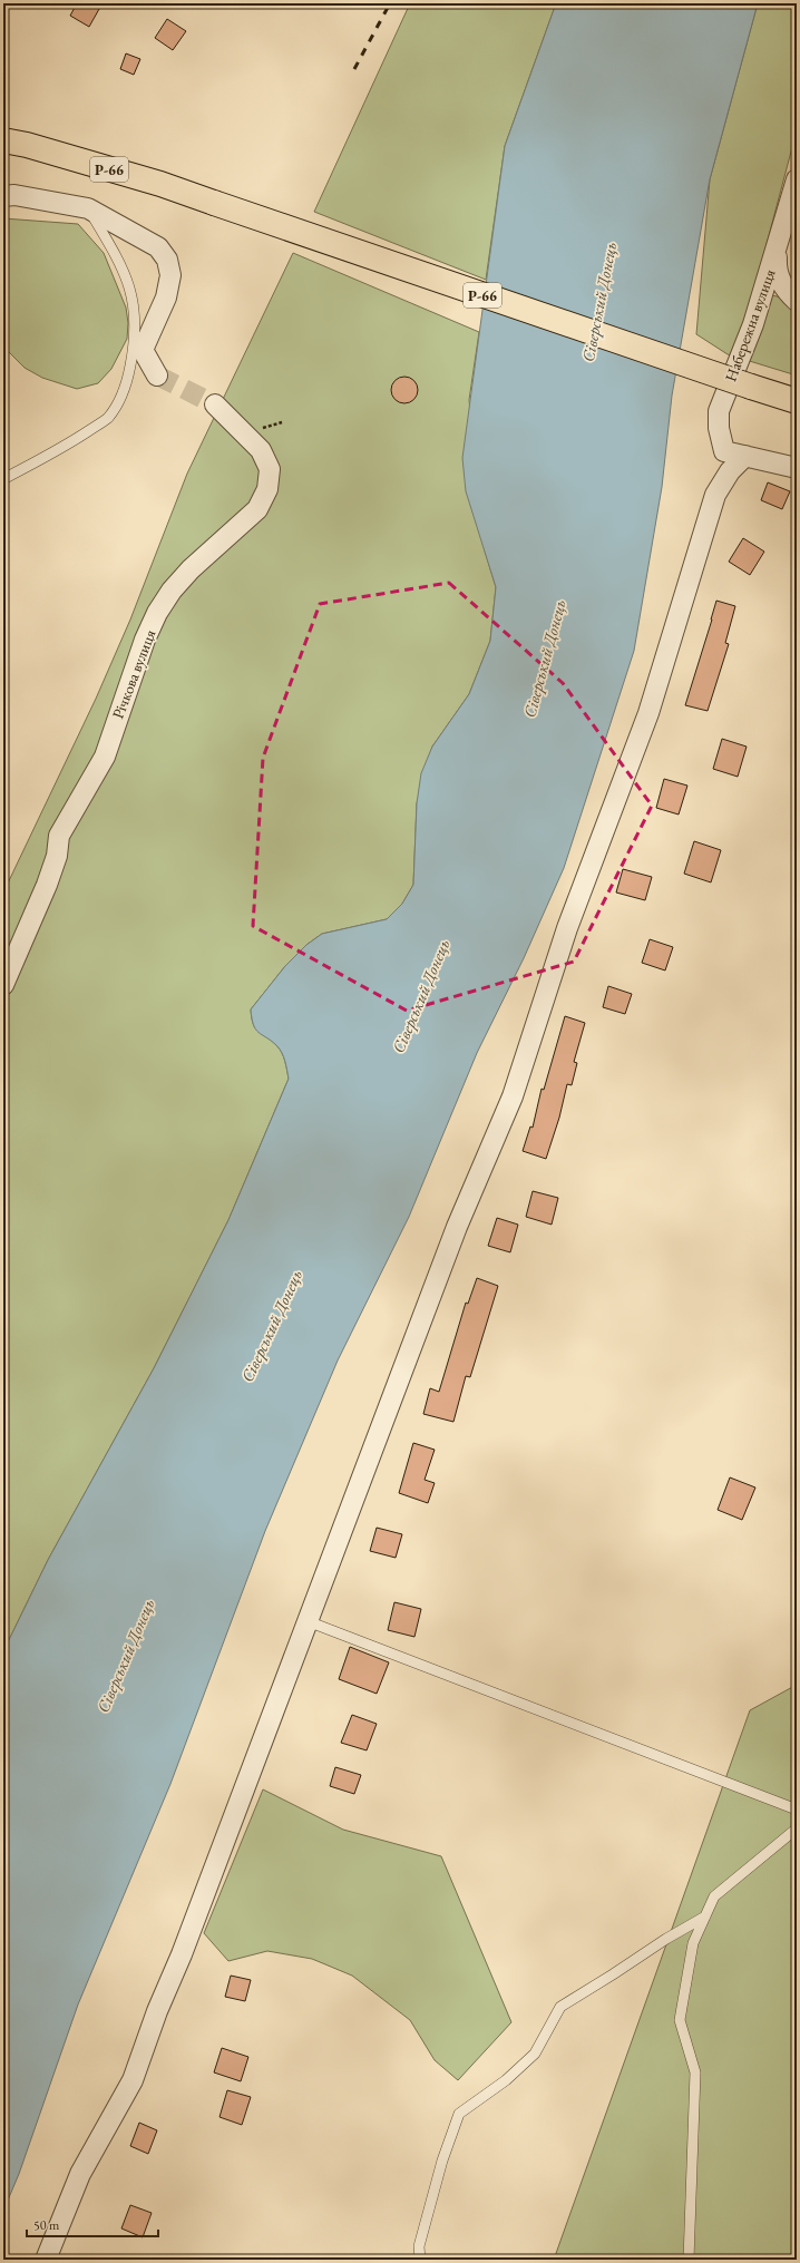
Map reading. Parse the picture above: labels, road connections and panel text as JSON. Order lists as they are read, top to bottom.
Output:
{
  "streets": {
    "main road": ["Р-66"],
    "street": ["Набережна вулиця", "Річкова вулиця"]
  },
  "water": ["Сіверський Донець"],
  "scale_bar": "50 m"
}
